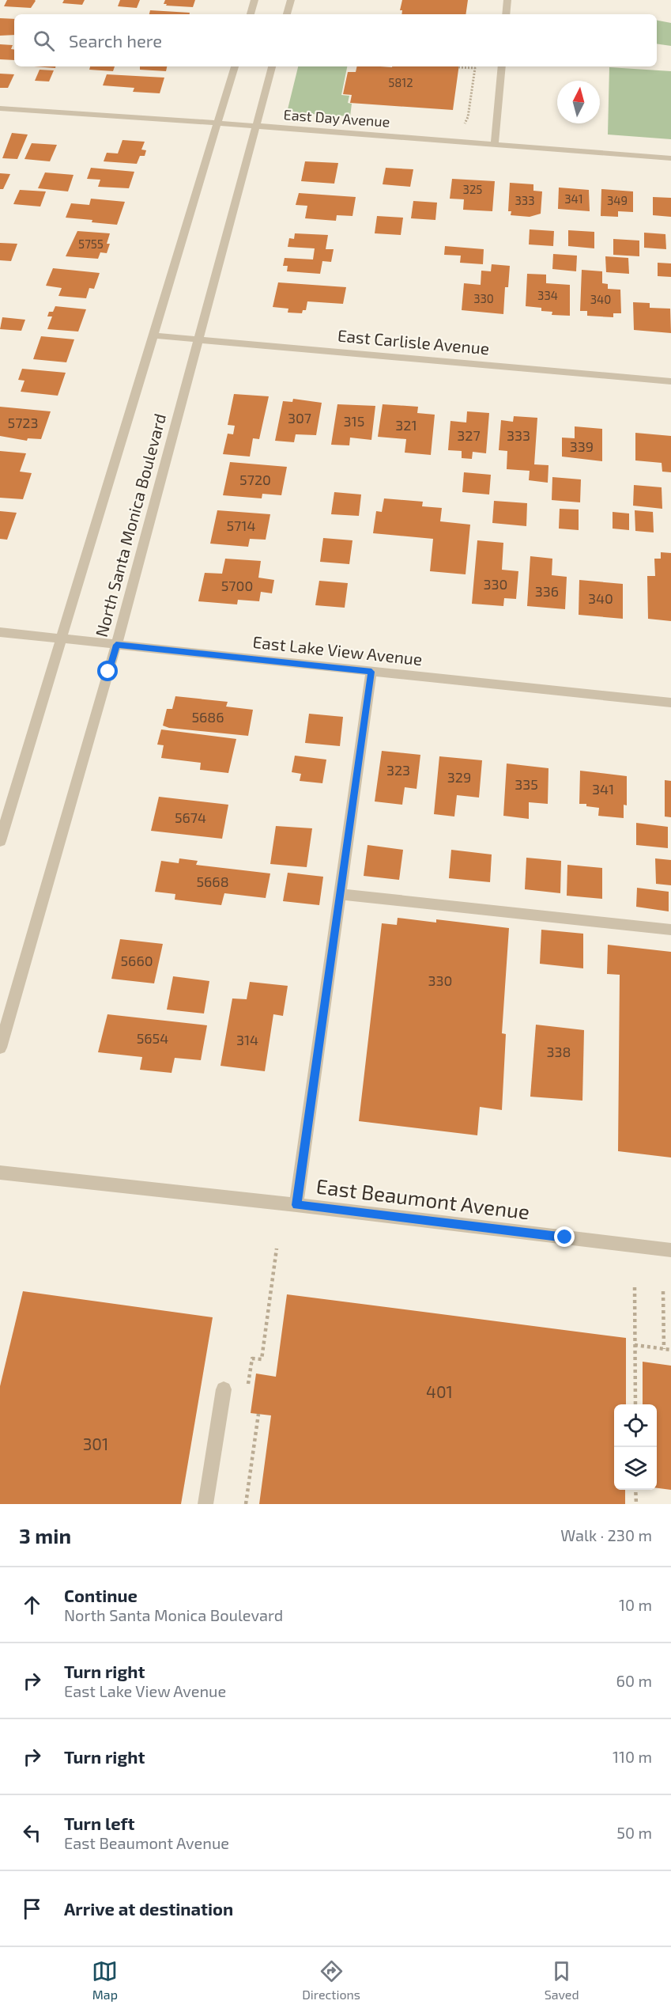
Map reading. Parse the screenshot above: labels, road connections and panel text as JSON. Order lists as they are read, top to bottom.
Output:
{
  "streets": {
    "street": [
      "East Day Avenue",
      "East Carlisle Avenue",
      "North Santa Monica Boulevard",
      "East Lake View Avenue",
      "East Beaumont Avenue"
    ]
  },
  "crossings": [
    ["East Day Avenue", "North Santa Monica Boulevard"],
    ["East Carlisle Avenue", "North Santa Monica Boulevard"],
    ["North Santa Monica Boulevard", "East Lake View Avenue"]
  ],
  "house_numbers": [
    "5812",
    "325",
    "341",
    "333",
    "349",
    "5755",
    "334",
    "330",
    "340",
    "307",
    "315",
    "5723",
    "321",
    "327",
    "333",
    "339",
    "5720",
    "5714",
    "330",
    "5700",
    "336",
    "340",
    "5686",
    "323",
    "329",
    "335",
    "341",
    "5674",
    "5668",
    "5660",
    "330",
    "5654",
    "314",
    "338",
    "401",
    "301"
  ],
  "north": "top",
  "page": {
    "search": "Search here",
    "heading": ["3 min", "Walk · 230 m"],
    "list": [
      ["Continue", "North Santa Monica Boulevard", "10 m"],
      ["Turn right", "East Lake View Avenue", "60 m"],
      ["Turn right", "110 m"],
      ["Turn left", "East Beaumont Avenue", "50 m"],
      "Arrive at destination"
    ],
    "nav": ["Map", "Directions", "Saved"]
  }
}
